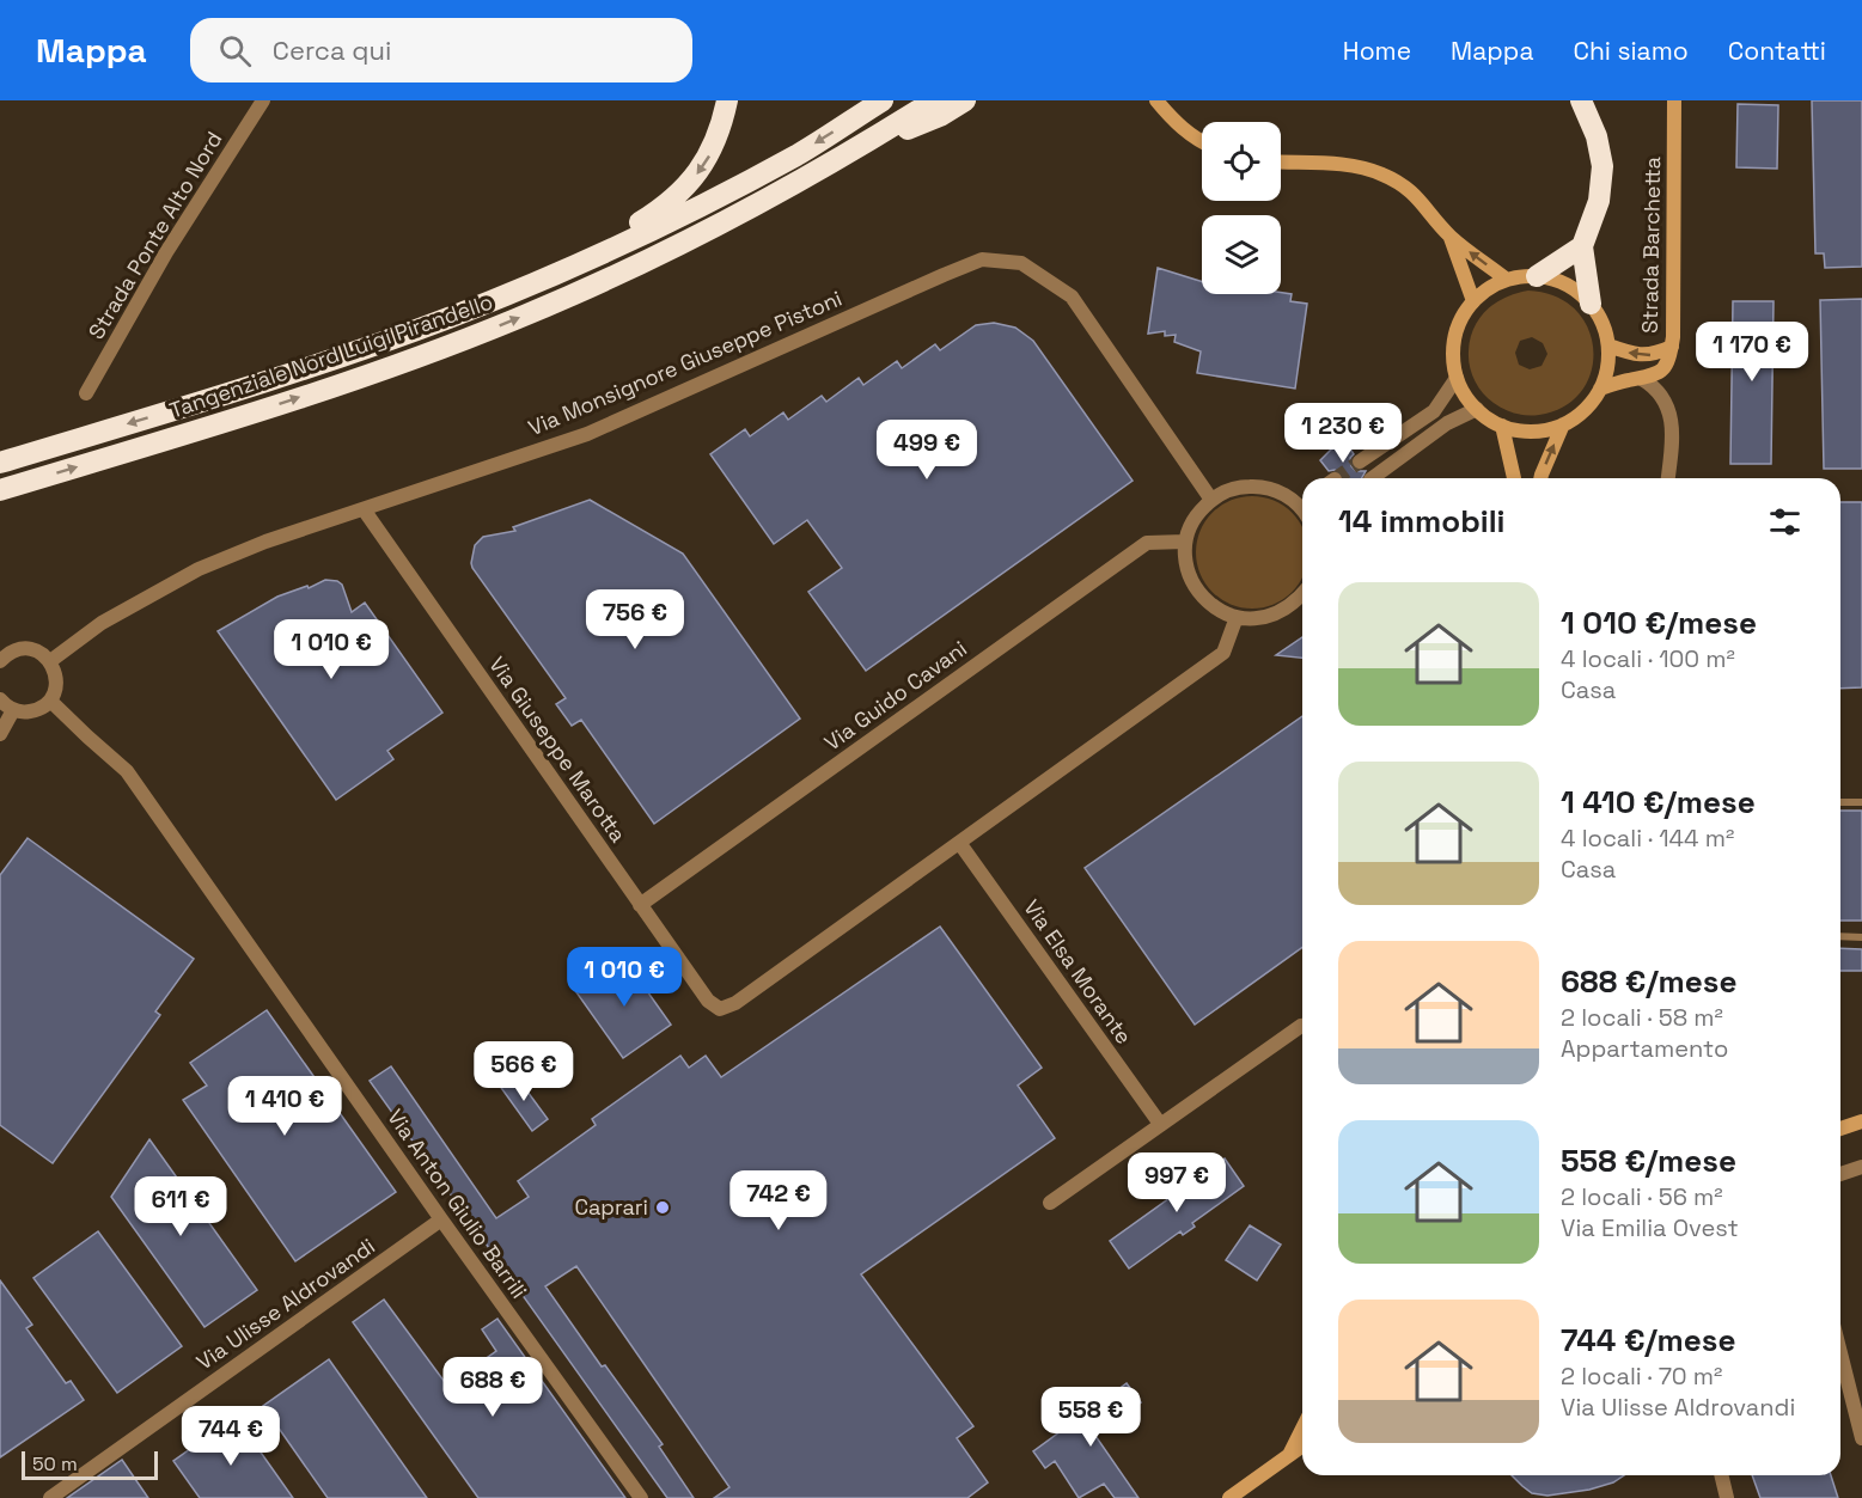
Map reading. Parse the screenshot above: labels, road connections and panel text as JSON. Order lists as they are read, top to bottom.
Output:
{
  "streets": {
    "highway": ["Tangenziale Nord Luigi Pirandello"],
    "street": [
      "Strada Ponte Alto Nord",
      "Strada Barchetta",
      "Via Monsignore Giuseppe Pistoni",
      "Via Guido Cavani",
      "Via Giuseppe Marotta",
      "Via Elsa Morante",
      "Via Anton Giulio Barrili",
      "Via Ulisse Aldrovandi"
    ]
  },
  "crossings": [
    ["Via Monsignore Giuseppe Pistoni", "Via Giuseppe Marotta"],
    ["Via Guido Cavani", "Via Giuseppe Marotta"],
    ["Via Giuseppe Marotta", "Via Elsa Morante"],
    ["Via Anton Giulio Barrili", "Via Ulisse Aldrovandi"]
  ],
  "places": ["Caprari"],
  "scale_bar": "50 m",
  "page": {
    "header": "Mappa",
    "search": "Cerca qui",
    "nav": [
      "Home",
      "Mappa",
      "Chi siamo",
      "Contatti"
    ],
    "price": [
      "1 170 €",
      "1 230 €",
      "499 €",
      "756 €",
      "1 010 €",
      "1 010 €",
      "566 €",
      "1 410 €",
      "997 €",
      "742 €",
      "611 €",
      "688 €",
      "558 €",
      "744 €"
    ],
    "heading": "14 immobili",
    "list": [
      {
        "name": "1 010 €/mese",
        "note": "4 locali · 100 m² · Casa"
      },
      {
        "name": "1 410 €/mese",
        "note": "4 locali · 144 m² · Casa"
      },
      {
        "name": "688 €/mese",
        "note": "2 locali · 58 m² · Appartamento"
      },
      {
        "name": "558 €/mese",
        "note": "2 locali · 56 m² · Via Emilia Ovest"
      },
      {
        "name": "744 €/mese",
        "note": "2 locali · 70 m² · Via Ulisse Aldrovandi"
      }
    ],
    "scale": "50 m"
  }
}
